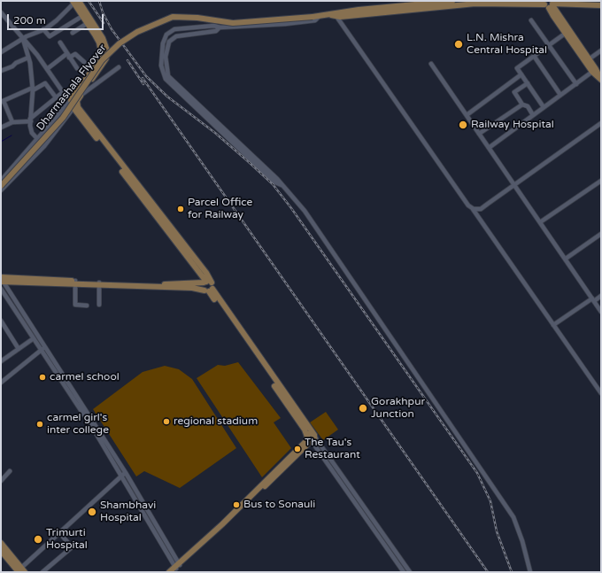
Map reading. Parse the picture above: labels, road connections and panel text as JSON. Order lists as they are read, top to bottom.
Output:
{
  "streets": {
    "main road": ["Dharmashala Flyover"]
  },
  "places": [
    "L.N. Mishra Central Hospital",
    "Railway Hospital",
    "Parcel Office for Railway",
    "carmel school",
    "Gorakhpur Junction",
    "regional stadium",
    "carmel girl's inter college",
    "The Tau's Restaurant",
    "Bus to Sonauli",
    "Shambhavi Hospital",
    "Trimurti Hospital"
  ],
  "scale_bar": "200 m"
}
